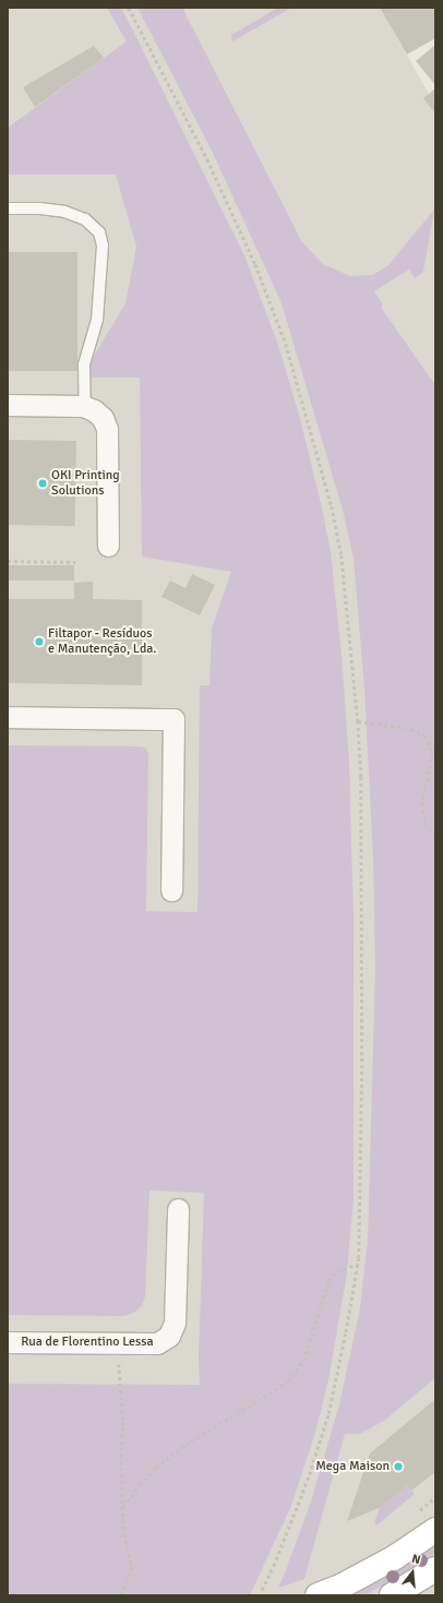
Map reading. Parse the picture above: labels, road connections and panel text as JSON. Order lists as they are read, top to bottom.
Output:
{
  "streets": {
    "street": ["Rua de Florentino Lessa"]
  },
  "places": ["OKI Printing Solutions", "Filtapor - Resíduos e Manutenção, Lda.", "Mega Maison"],
  "north": "top"
}
